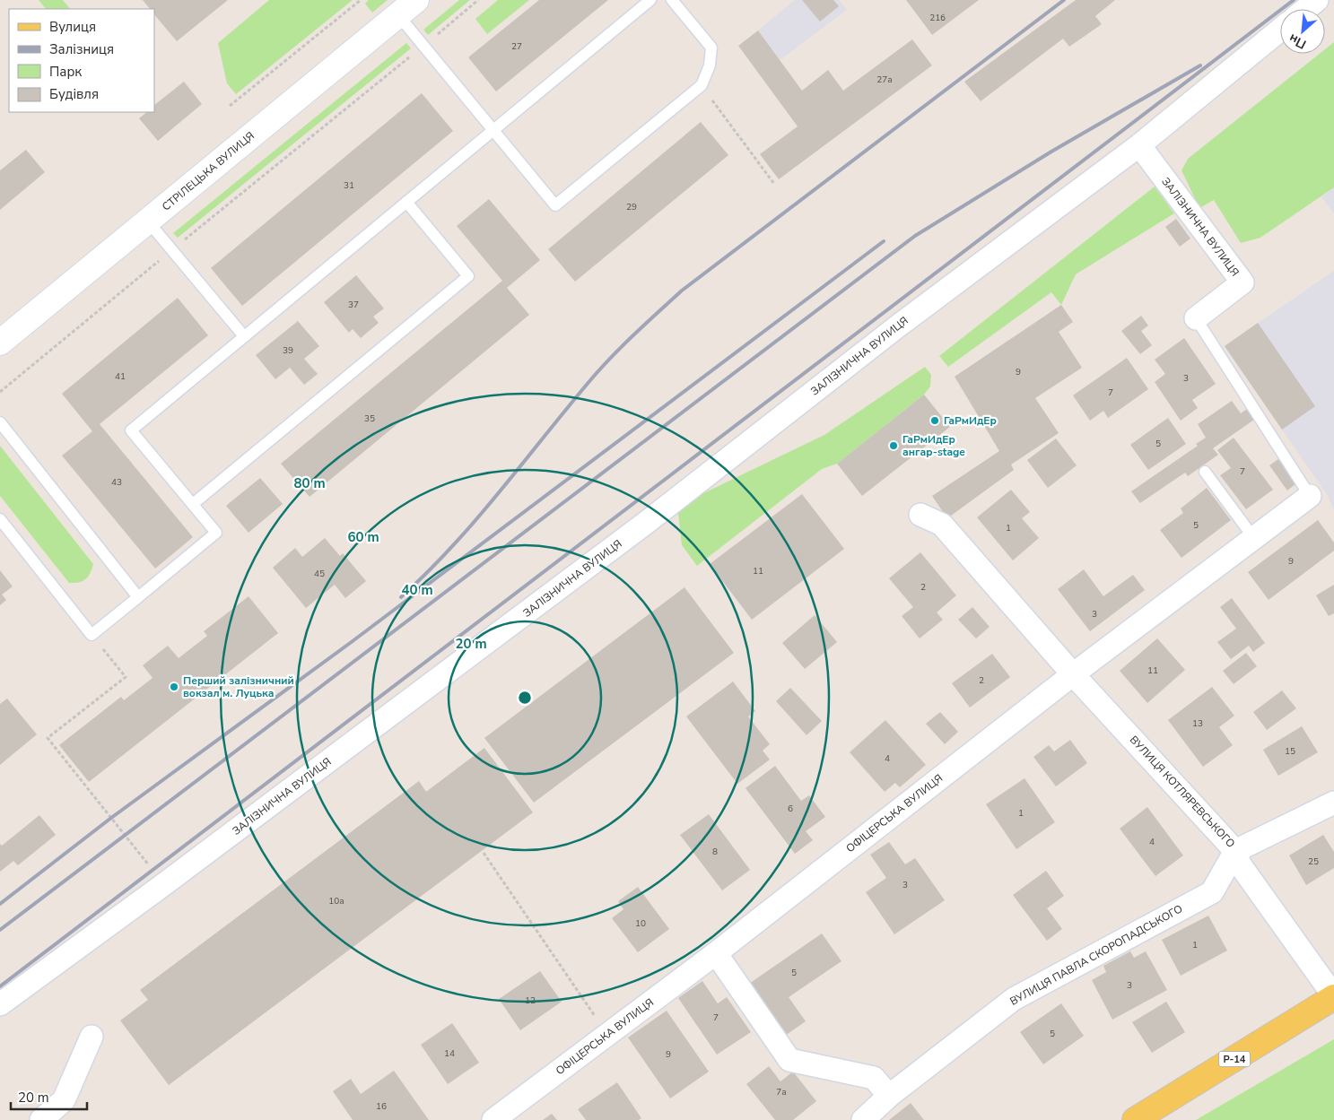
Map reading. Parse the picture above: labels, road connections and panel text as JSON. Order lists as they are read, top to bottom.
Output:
{
  "streets": {
    "main road": ["Р-14"],
    "street": [
      "СТРІЛЕЦЬКА ВУЛИЦЯ",
      "ЗАЛІЗНИЧНА ВУЛИЦЯ",
      "ВУЛИЦЯ КОТЛЯРЕВСЬКОГО",
      "ОФІЦЕРСЬКА ВУЛИЦЯ",
      "ВУЛИЦЯ ПАВЛА СКОРОПАДСЬКОГО"
    ]
  },
  "crossings": [
    ["ВУЛИЦЯ КОТЛЯРЕВСЬКОГО", "ОФІЦЕРСЬКА ВУЛИЦЯ"],
    ["ВУЛИЦЯ КОТЛЯРЕВСЬКОГО", "ВУЛИЦЯ ПАВЛА СКОРОПАДСЬКОГО"]
  ],
  "places": ["ГаРмИдЕр", "ГаРмИдЕр ангар-stage", "Перший залізничний вокзал м. Луцька"],
  "house_numbers": [
    "21б",
    "27",
    "27а",
    "31",
    "29",
    "37",
    "39",
    "9",
    "41",
    "3",
    "7",
    "35",
    "5",
    "7",
    "43",
    "5",
    "1",
    "9",
    "11",
    "45",
    "2",
    "3",
    "11",
    "2",
    "13",
    "15",
    "4",
    "6",
    "1",
    "4",
    "8",
    "25",
    "3",
    "10а",
    "10",
    "1",
    "5",
    "3",
    "12",
    "7",
    "5",
    "14",
    "9",
    "7а",
    "16"
  ],
  "legend": [
    "Вулиця",
    "Залізниця",
    "Парк",
    "Будівля"
  ],
  "scale_bar": "20 m",
  "north": "bottom left",
  "rings": [
    "80 m",
    "60 m",
    "40 m",
    "20 m"
  ]
}
